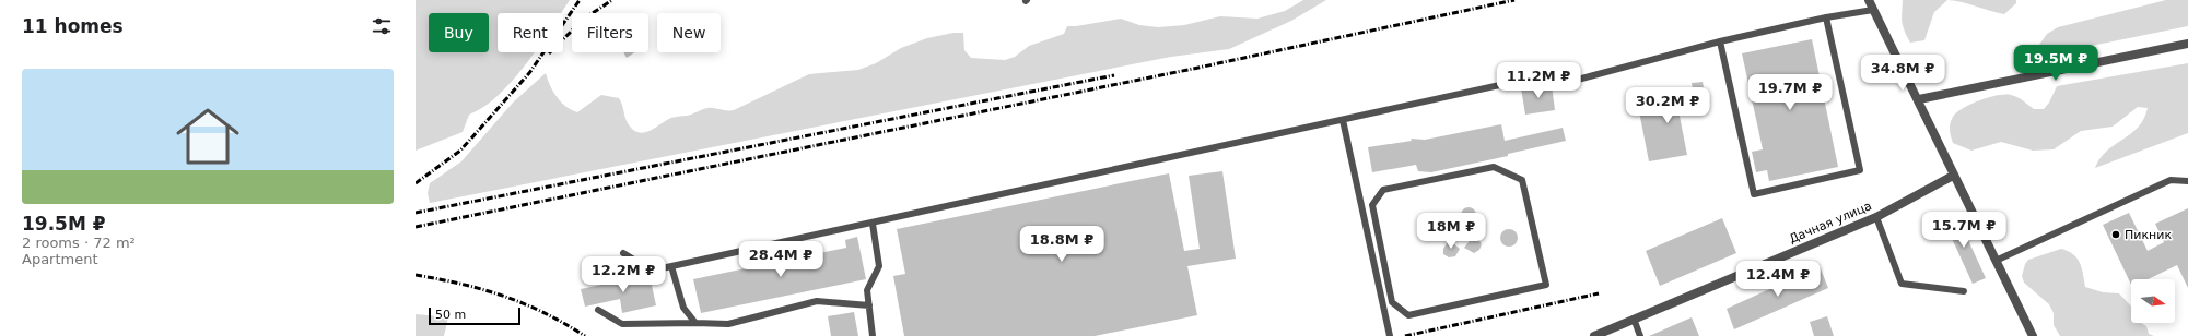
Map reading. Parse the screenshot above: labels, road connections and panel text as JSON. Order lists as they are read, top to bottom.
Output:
{
  "streets": {
    "street": ["Дачная улица"]
  },
  "places": ["Пикник"],
  "scale_bar": "50 m",
  "north": "right",
  "page": {
    "heading": "11 homes",
    "chip": [
      "Buy",
      "Rent",
      "Filters",
      "New"
    ],
    "price": [
      "19.5M ₽",
      "34.8M ₽",
      "11.2M ₽",
      "19.7M ₽",
      "30.2M ₽",
      "15.7M ₽",
      "18M ₽",
      "18.8M ₽",
      "28.4M ₽",
      "12.2M ₽",
      "12.4M ₽"
    ],
    "list": [
      {
        "name": "19.5M ₽",
        "note": "2 rooms · 72 m² · Apartment"
      }
    ],
    "scale": "50 m"
  }
}
